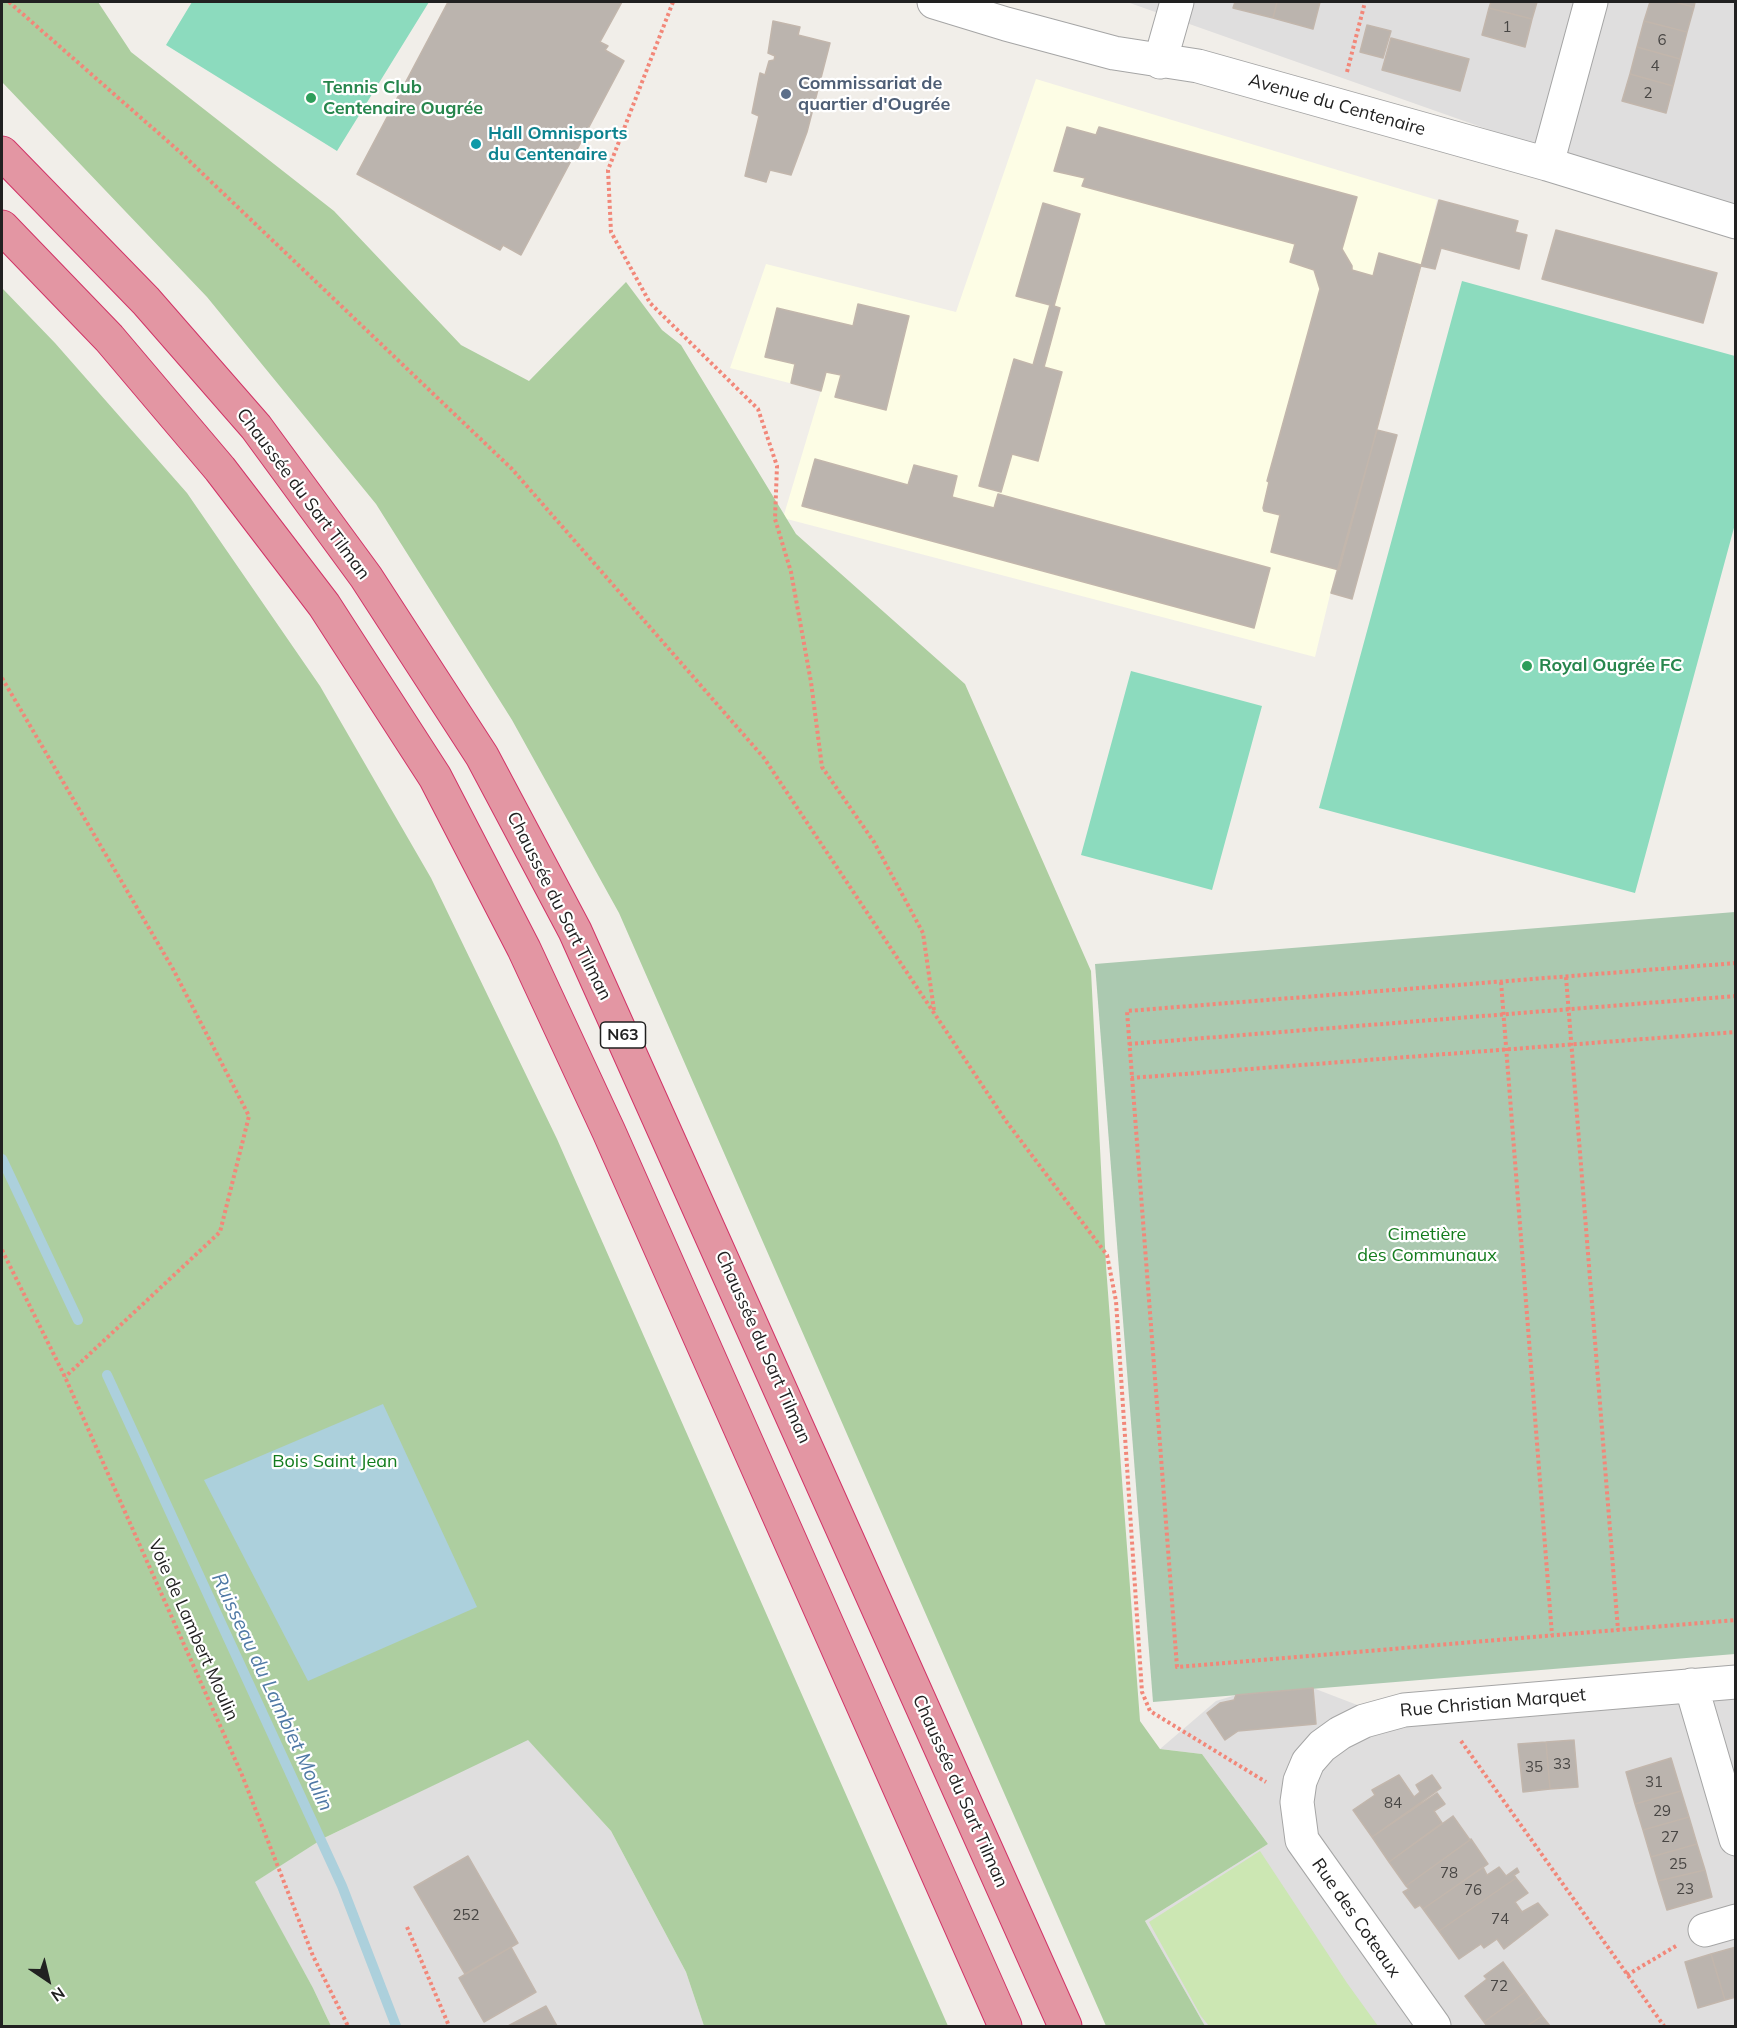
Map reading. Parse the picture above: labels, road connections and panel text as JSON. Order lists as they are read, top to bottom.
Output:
{
  "streets": {
    "highway": ["Chaussée du Sart Tilman", "N63"],
    "street": ["Avenue du Centenaire", "Rue Christian Marquet", "Rue des Coteaux"],
    "path": ["Voie de Lambert Moulin"]
  },
  "crossings": [
    ["Rue Christian Marquet", "Rue des Coteaux"]
  ],
  "water": ["Ruisseau du Lambiet Moulin"],
  "parks": ["Cimetière des Communaux", "Bois Saint Jean"],
  "places": [
    "Commissariat de quartier d'Ougrée",
    "Tennis Club Centenaire Ougrée",
    "Hall Omnisports du Centenaire",
    "Royal Ougrée FC"
  ],
  "house_numbers": [
    "1",
    "6",
    "4",
    "2",
    "33",
    "35",
    "31",
    "84",
    "29",
    "27",
    "25",
    "78",
    "23",
    "76",
    "252",
    "74",
    "72"
  ],
  "north": "bottom right"
}
